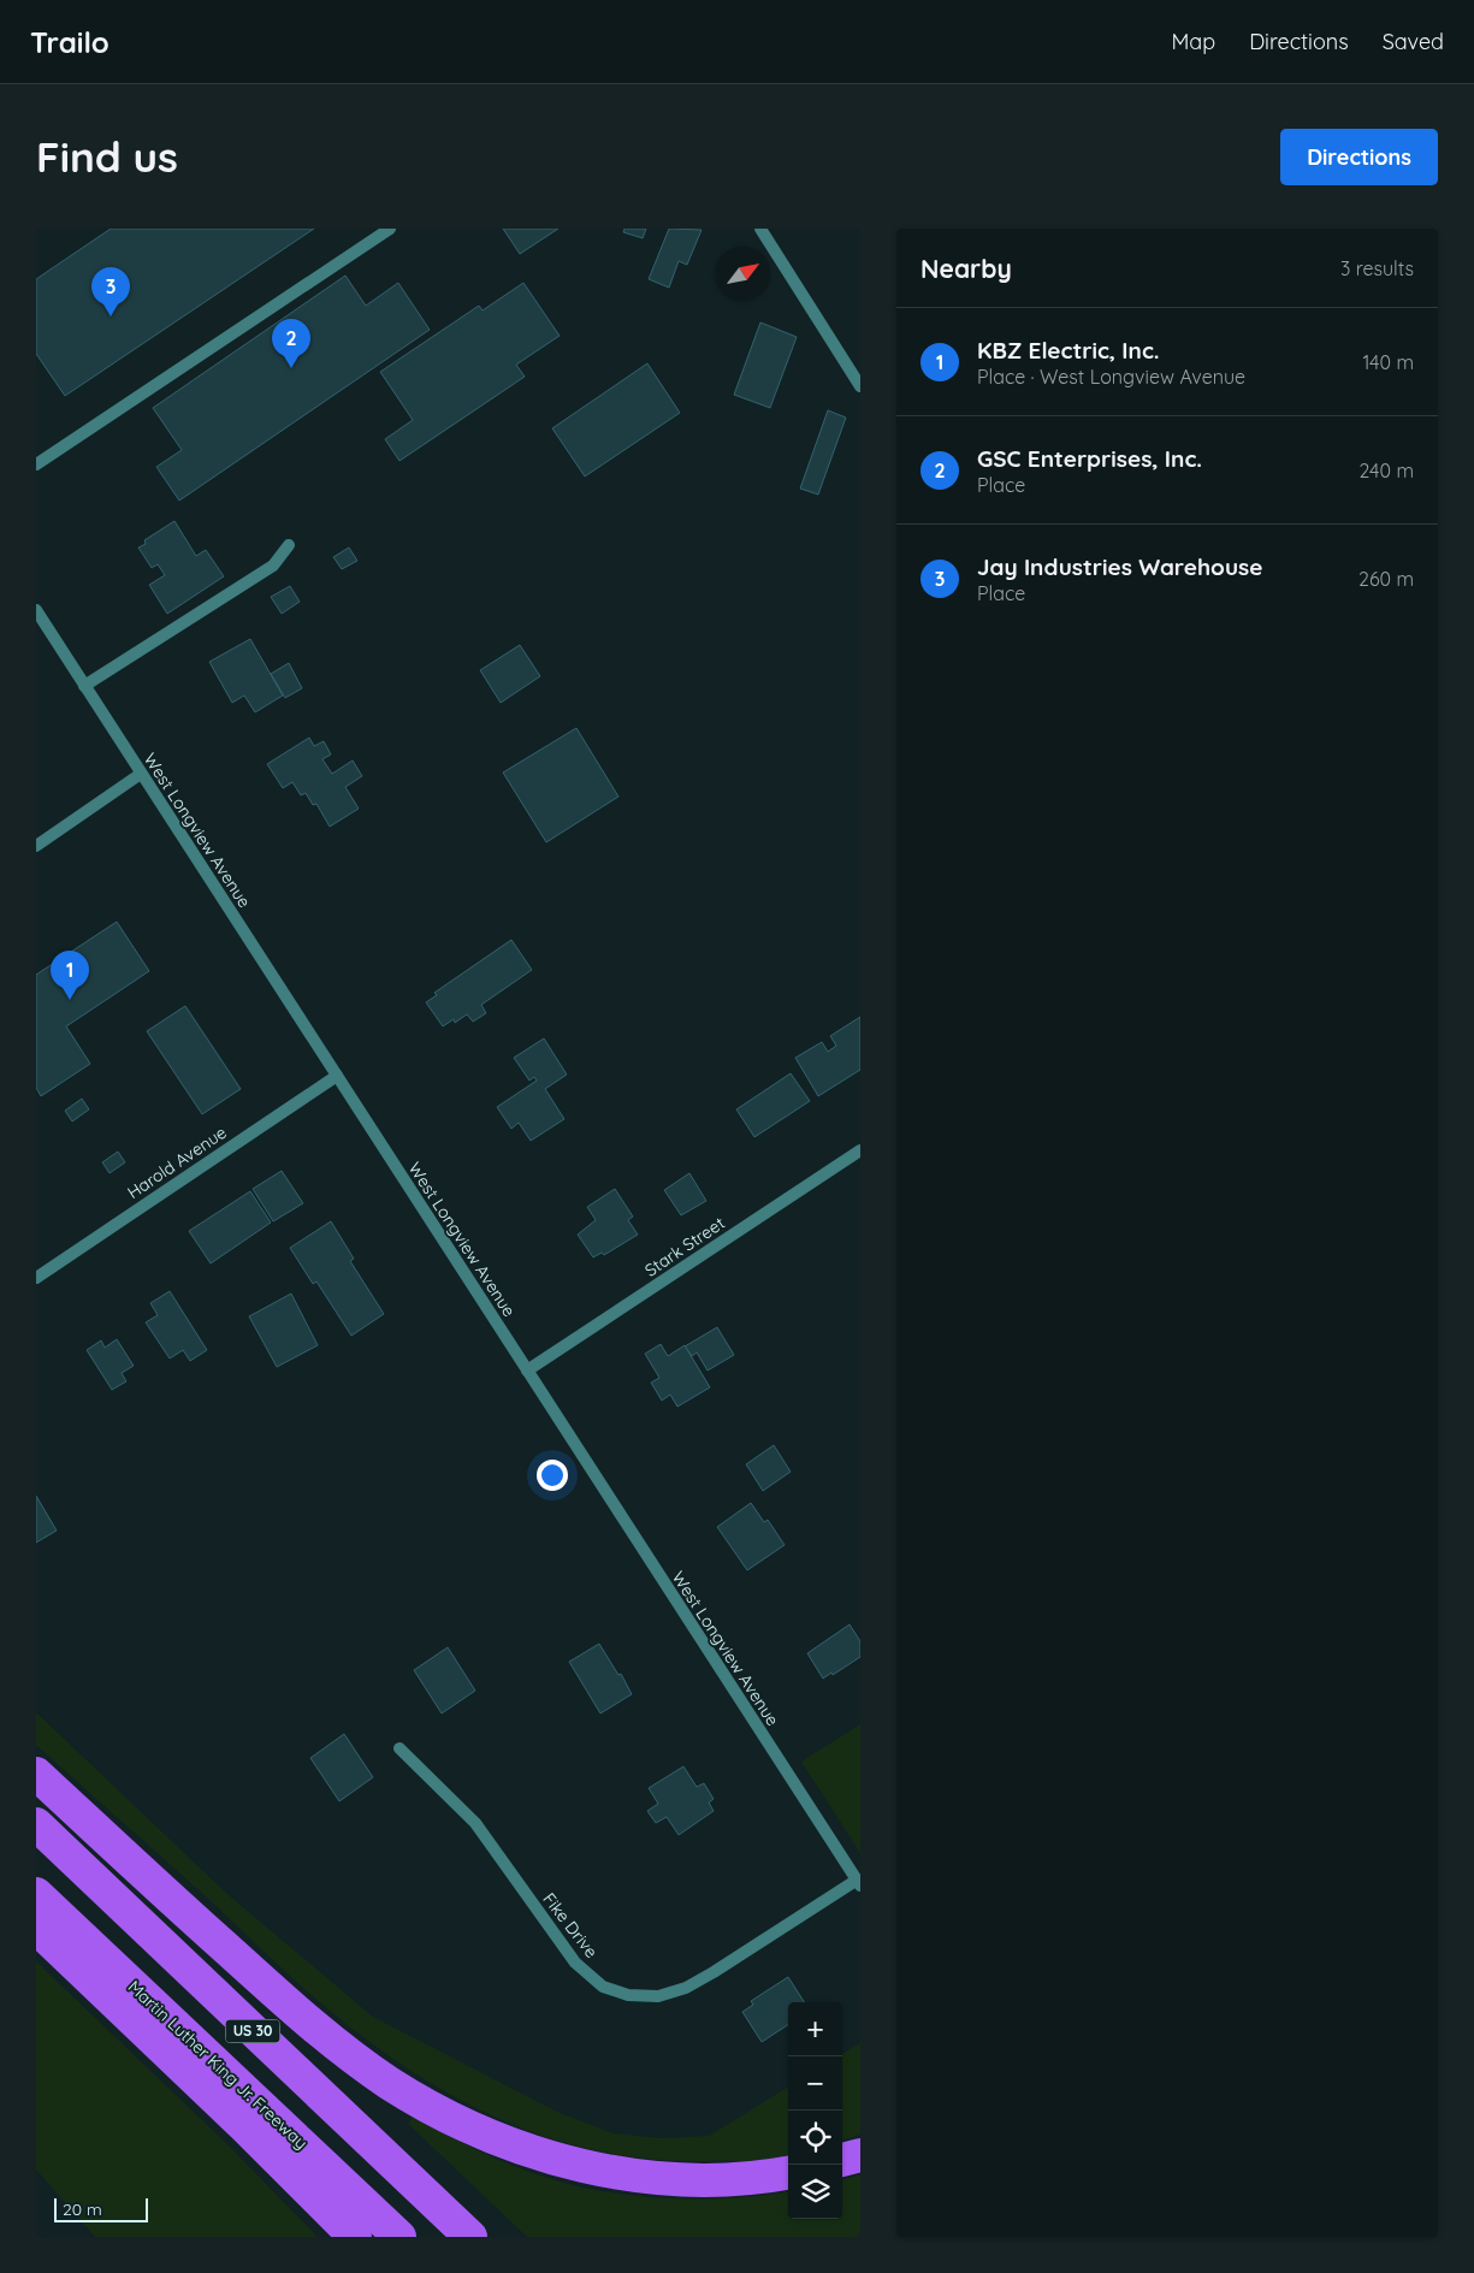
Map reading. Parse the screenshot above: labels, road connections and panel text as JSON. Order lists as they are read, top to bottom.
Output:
{
  "streets": {
    "highway": ["US 30", "Martin Luther King Jr. Freeway"],
    "street": [
      "West Longview Avenue",
      "Harold Avenue",
      "Stark Street",
      "Fike Drive"
    ]
  },
  "crossings": [
    ["West Longview Avenue", "Harold Avenue"],
    ["West Longview Avenue", "Stark Street"],
    ["West Longview Avenue", "Fike Drive"]
  ],
  "scale_bar": "20 m",
  "north": "top right",
  "page": {
    "header": "Trailo",
    "nav": ["Map", "Directions", "Saved"],
    "buttons": "Directions",
    "title": "Find us",
    "heading": ["Nearby", "3 results"],
    "pins": ["3", "2", "1"],
    "list": [
      {
        "mark": "1",
        "name": "KBZ Electric, Inc.",
        "note": "Place · West Longview Avenue",
        "value": "140 m"
      },
      {
        "mark": "2",
        "name": "GSC Enterprises, Inc.",
        "note": "Place",
        "value": "240 m"
      },
      {
        "mark": "3",
        "name": "Jay Industries Warehouse",
        "note": "Place",
        "value": "260 m"
      }
    ],
    "map_buttons": ["+", "−"],
    "scale": "20 m"
  }
}
